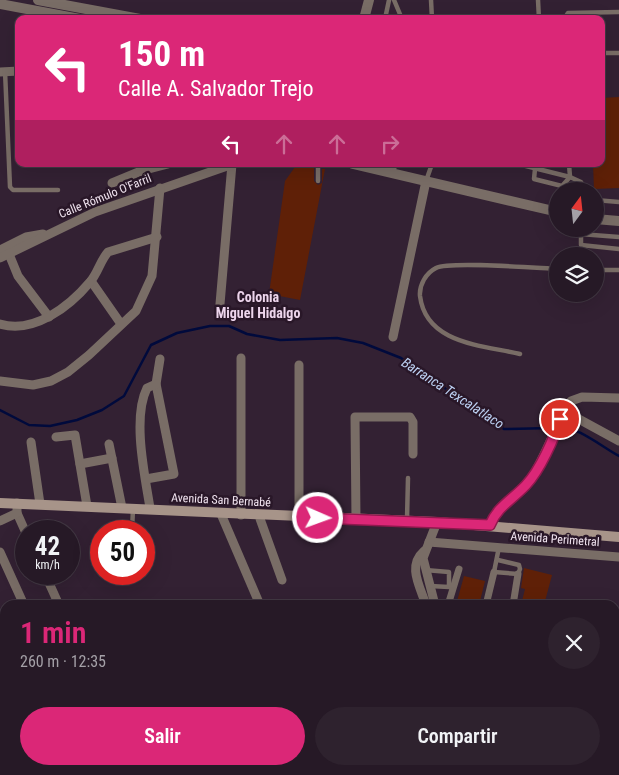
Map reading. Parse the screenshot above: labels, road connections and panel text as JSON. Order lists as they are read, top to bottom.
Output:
{
  "streets": {
    "main road": ["Avenida San Bernabé"],
    "street": ["Calle Rómulo O'Farril", "Avenida Perimetral"]
  },
  "districts": ["Colonia Miguel Hidalgo"],
  "water": ["Barranca Texcalatlaco"],
  "north": "top",
  "page": {
    "turn": ["150 m", "Calle A. Salvador Trejo"],
    "speed": "42 km/h",
    "limit": "50",
    "heading": ["1 min", "260 m · 12:35"],
    "buttons": ["Salir", "Compartir"]
  }
}
